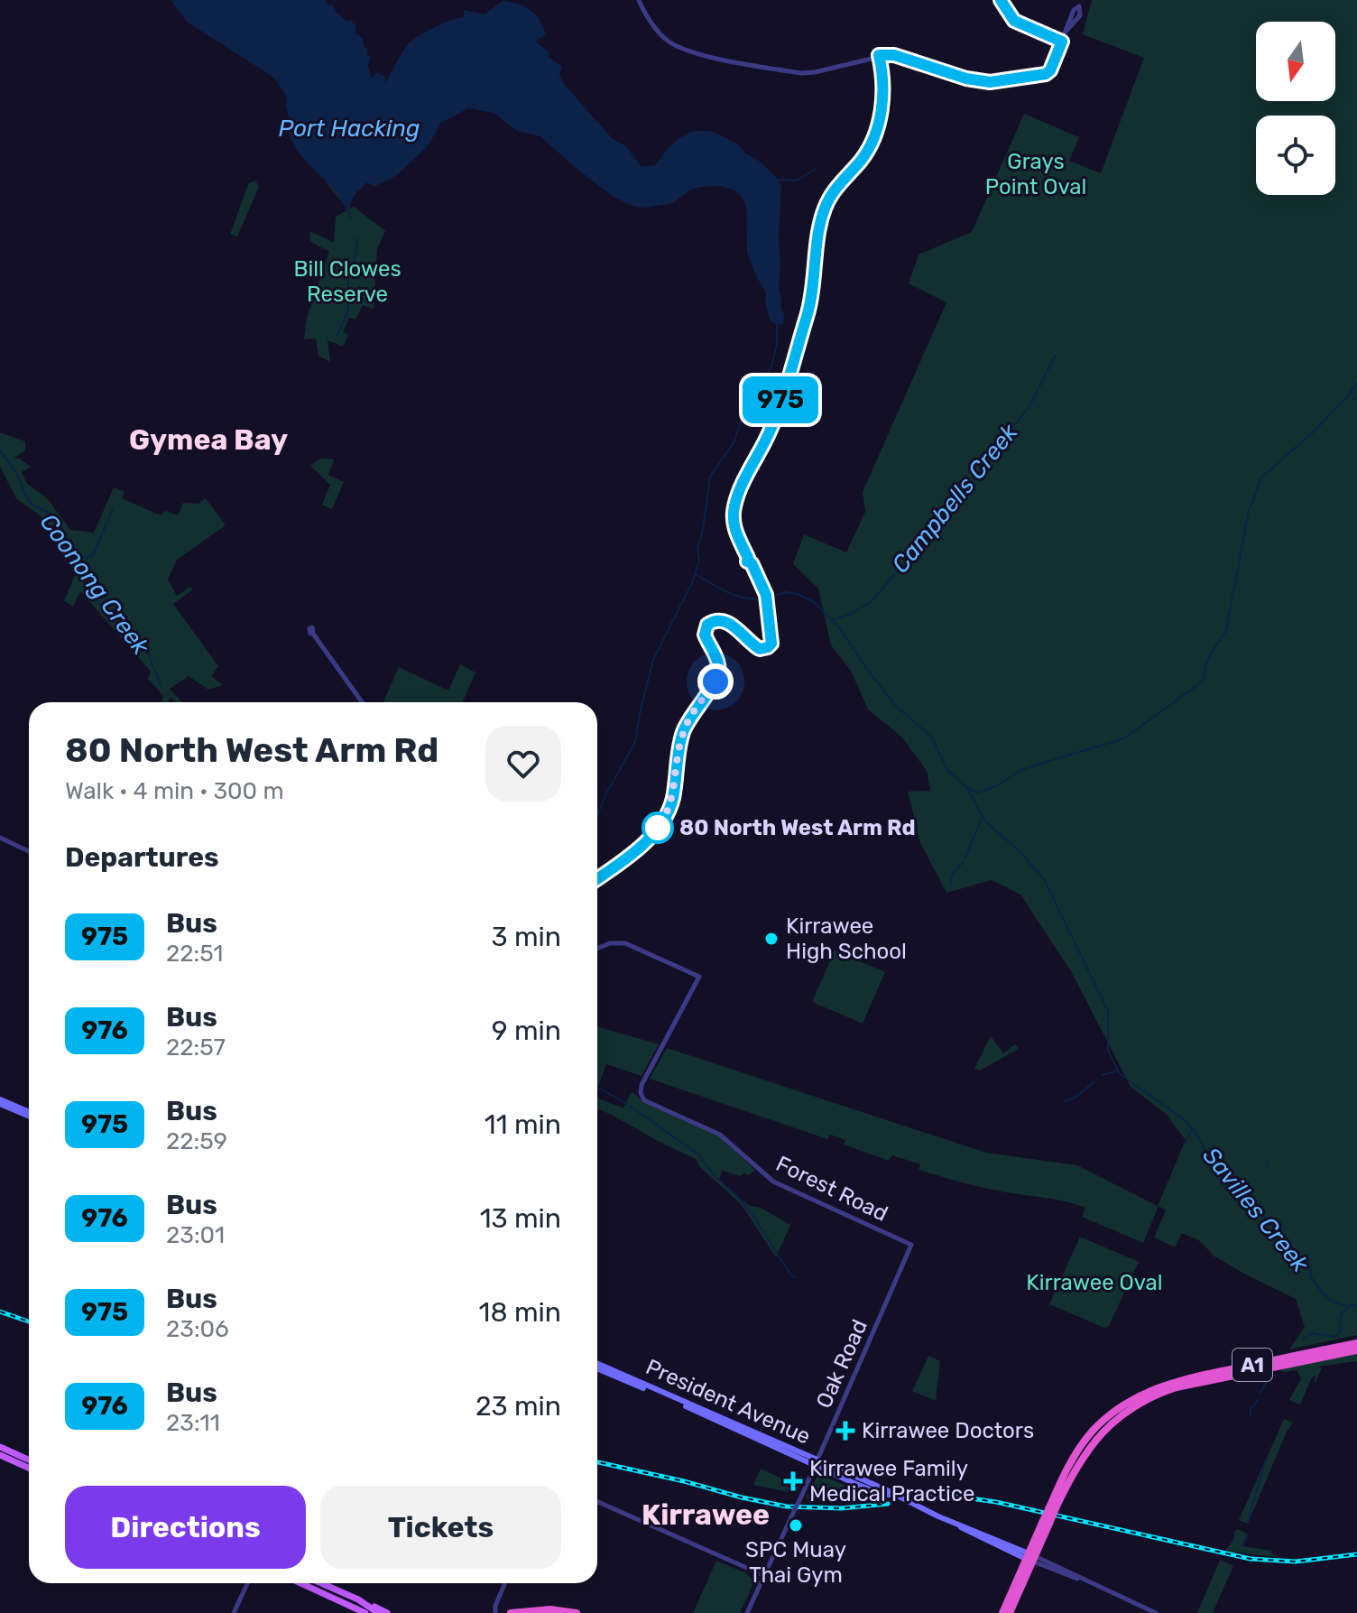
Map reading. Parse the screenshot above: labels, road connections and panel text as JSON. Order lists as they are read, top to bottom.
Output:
{
  "streets": {
    "highway": ["A1"],
    "main road": ["President Avenue"],
    "street": ["Forest Road", "Oak Road"]
  },
  "crossings": [
    ["Forest Road", "Oak Road"],
    ["Oak Road", "President Avenue"],
    ["A1", "President Avenue"]
  ],
  "districts": ["Gymea Bay", "Kirrawee"],
  "water": [
    "Port Hacking",
    "Campbells Creek",
    "Coonong Creek",
    "Savilles Creek"
  ],
  "parks": ["Grays Point Oval", "Bill Clowes Reserve", "Kirrawee Oval"],
  "places": {
    "other": ["80 North West Arm Rd", "Kirrawee High School", "SPC Muay Thai Gym"],
    "health": ["Kirrawee Doctors", "Kirrawee Family Medical Practice"]
  },
  "lines": ["bus line 975"],
  "north": "bottom",
  "page": {
    "on_map": "975",
    "heading": [
      ["80 North West Arm Rd", "Walk · 4 min · 300 m"],
      "Departures"
    ],
    "list": [
      {
        "mark": "975",
        "name": "Bus",
        "note": "22:51",
        "value": "3 min"
      },
      {
        "mark": "976",
        "name": "Bus",
        "note": "22:57",
        "value": "9 min"
      },
      {
        "mark": "975",
        "name": "Bus",
        "note": "22:59",
        "value": "11 min"
      },
      {
        "mark": "976",
        "name": "Bus",
        "note": "23:01",
        "value": "13 min"
      },
      {
        "mark": "975",
        "name": "Bus",
        "note": "23:06",
        "value": "18 min"
      },
      {
        "mark": "976",
        "name": "Bus",
        "note": "23:11",
        "value": "23 min"
      }
    ],
    "buttons": ["Directions", "Tickets"]
  }
}
